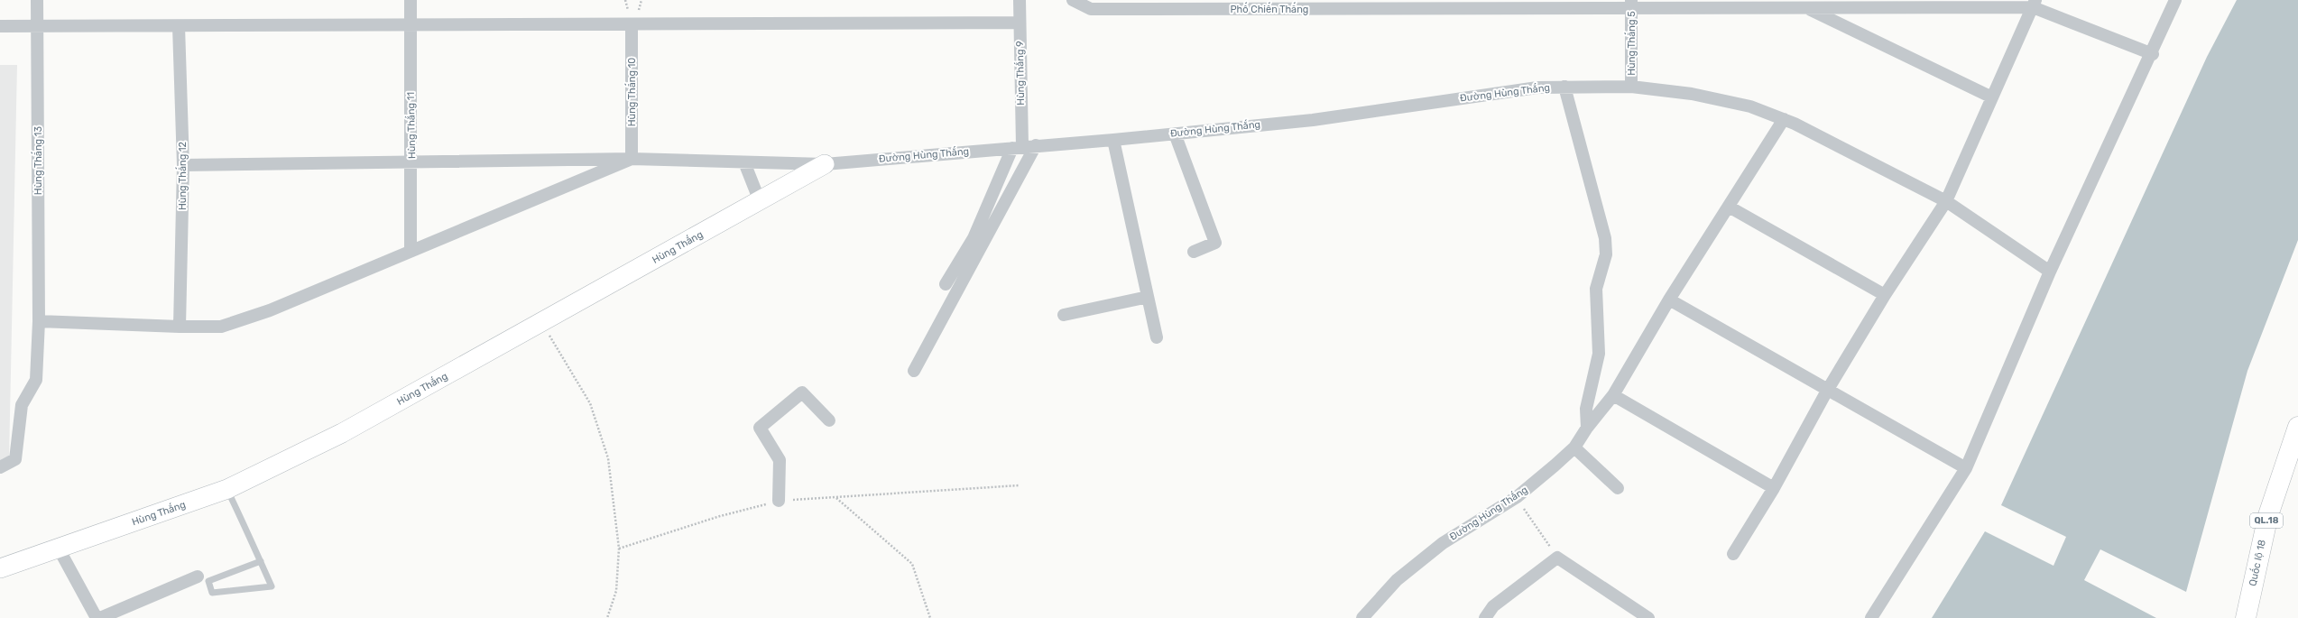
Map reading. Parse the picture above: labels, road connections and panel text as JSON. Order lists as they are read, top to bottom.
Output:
{
  "streets": {
    "highway": ["QL.18", "Quốc lộ 18"],
    "street": [
      "Phố Chiến Thắng",
      "Hùng Thắng 5",
      "Hùng Thắng 9",
      "Hùng Thắng 10",
      "Đường Hùng Thắng",
      "Hùng Thắng 11",
      "Hùng Thắng 13",
      "Hùng Thắng 12",
      "Hùng Thắng"
    ]
  },
  "crossings": [
    ["Phố Chiến Thắng", "Hùng Thắng 5"],
    ["Hùng Thắng 9", "Đường Hùng Thắng"],
    ["Hùng Thắng 10", "Đường Hùng Thắng"],
    ["Đường Hùng Thắng", "Hùng Thắng 11"],
    ["Đường Hùng Thắng", "Hùng Thắng 12"],
    ["Đường Hùng Thắng", "Hùng Thắng"]
  ]
}
